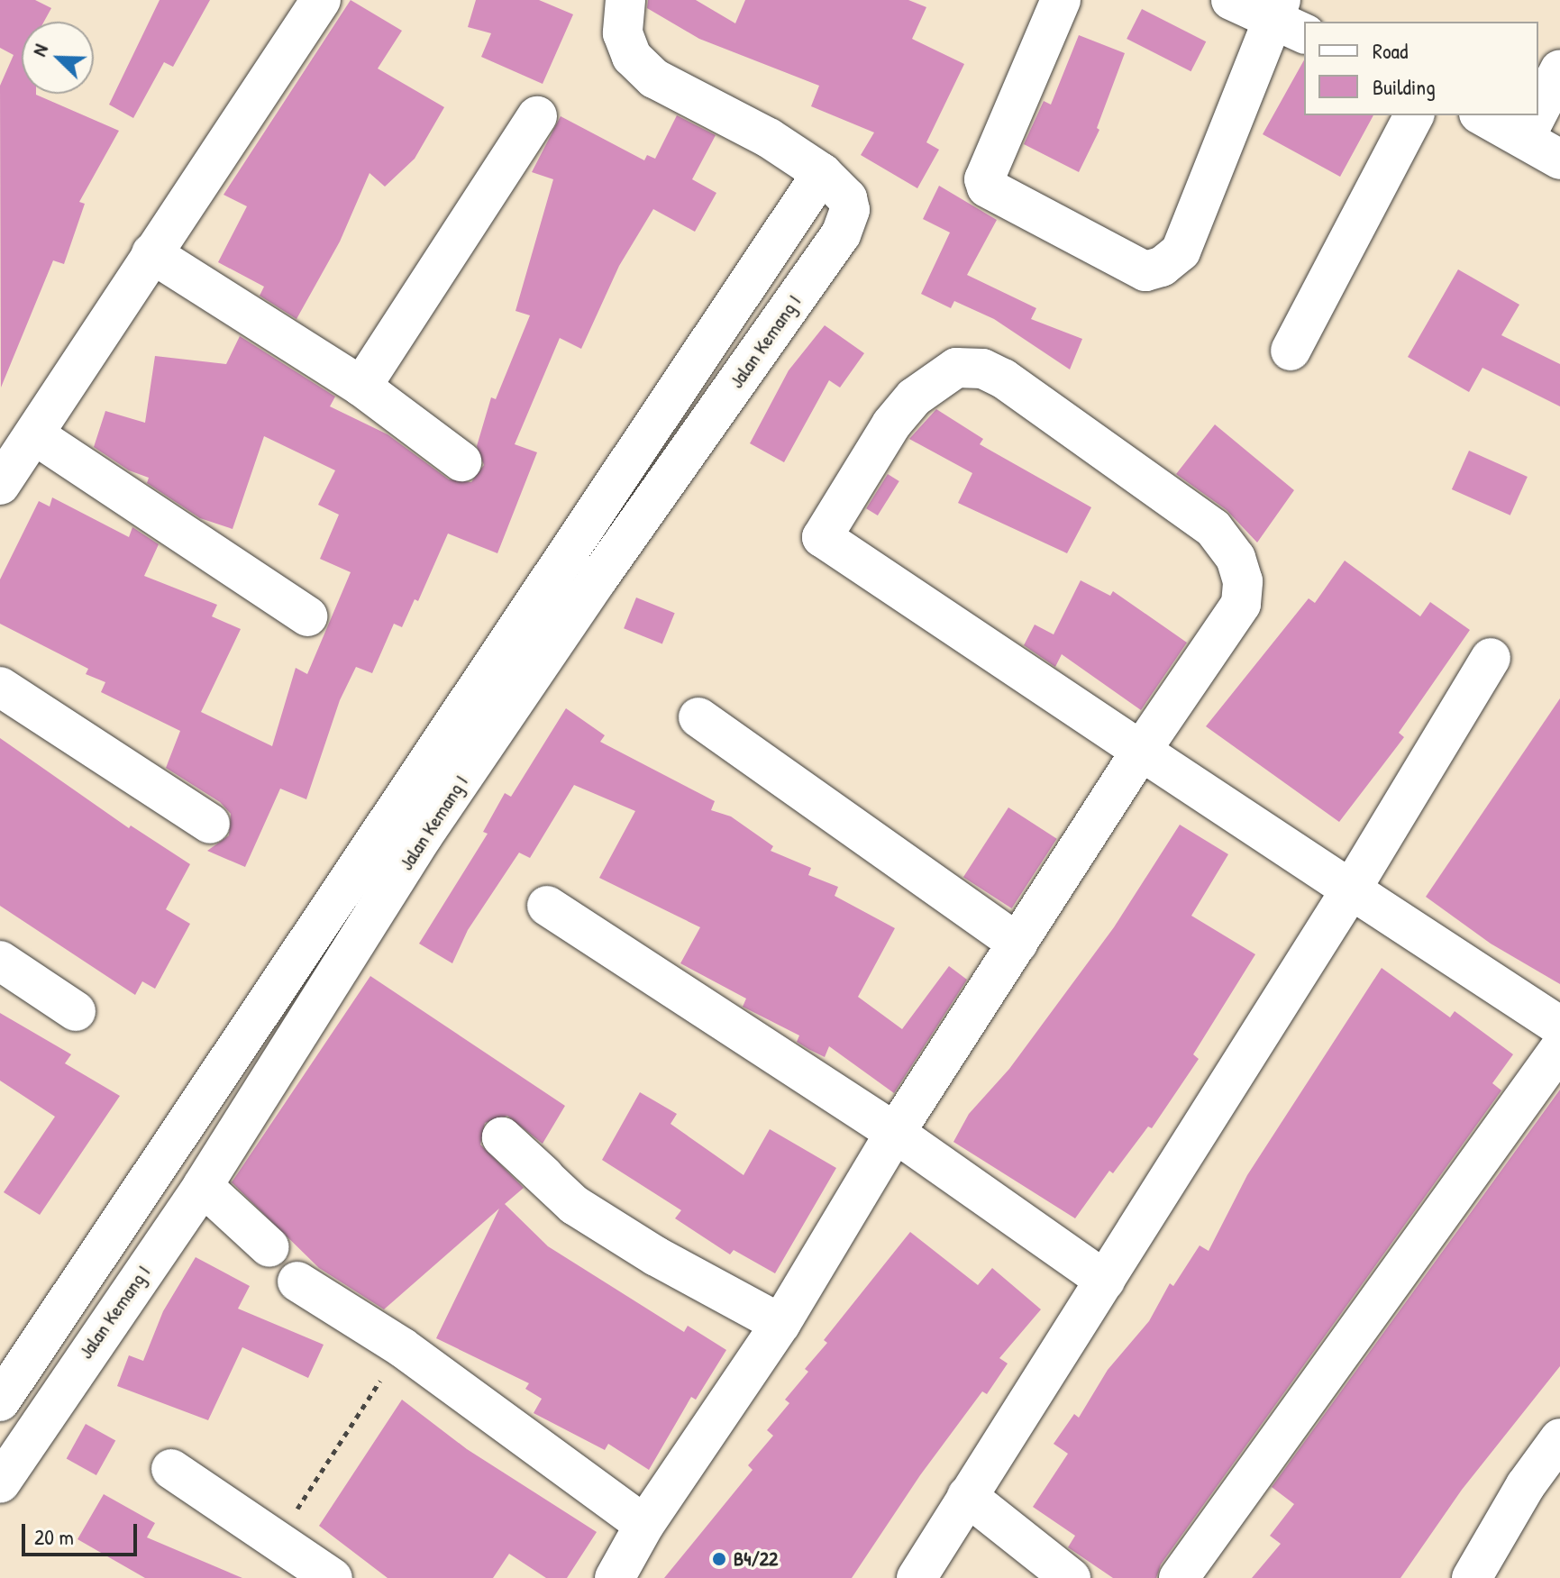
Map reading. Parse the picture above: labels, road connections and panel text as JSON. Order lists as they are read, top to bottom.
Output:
{
  "streets": {
    "street": ["Jalan Kemang I"]
  },
  "places": ["B4/22"],
  "legend": ["Road", "Building"],
  "scale_bar": "20 m",
  "north": "top left"
}
